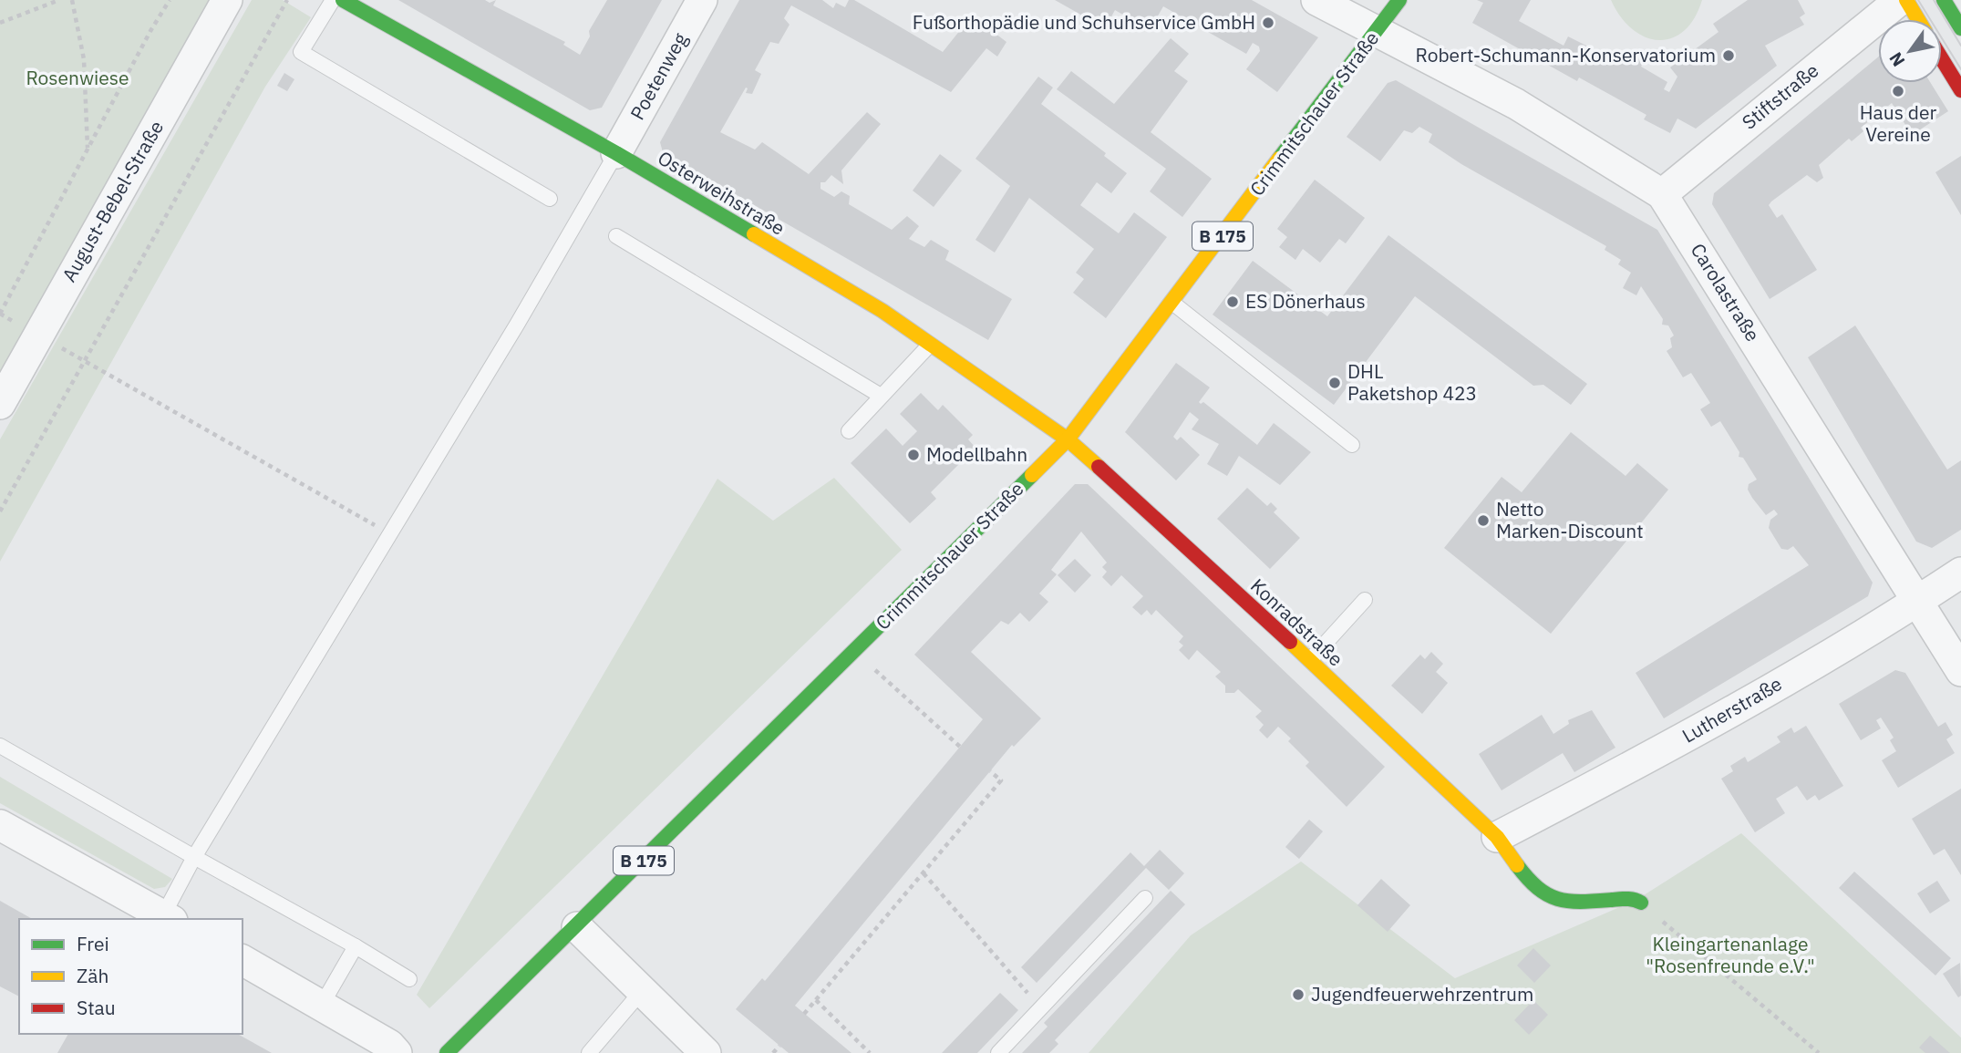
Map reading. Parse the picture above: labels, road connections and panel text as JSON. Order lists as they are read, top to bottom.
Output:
{
  "streets": {
    "street": [
      "Poetenweg",
      "Stiftstraße",
      "Crimmitschauer Straße",
      "Osterweihstraße",
      "August-Bebel-Straße",
      "B 175",
      "Carolastraße",
      "Konradstraße",
      "Lutherstraße"
    ]
  },
  "crossings": [
    ["Poetenweg", "Osterweihstraße"],
    ["Stiftstraße", "Carolastraße"],
    ["Crimmitschauer Straße", "Osterweihstraße"],
    ["Crimmitschauer Straße", "Carolastraße"],
    ["Crimmitschauer Straße", "Konradstraße"],
    ["Osterweihstraße", "Konradstraße"],
    ["Carolastraße", "Lutherstraße"],
    ["Konradstraße", "Lutherstraße"]
  ],
  "parks": ["Rosenwiese", "Kleingartenanlage \"Rosenfreunde e.V.\""],
  "places": [
    "Fußorthopädie und Schuhservice GmbH",
    "Robert-Schumann-Konservatorium",
    "Haus der Vereine",
    "ES Dönerhaus",
    "DHL Paketshop 423",
    "Modellbahn",
    "Netto Marken-Discount",
    "Jugendfeuerwehrzentrum"
  ],
  "legend": ["Frei", "Zäh", "Stau"],
  "north": "bottom left"
}
